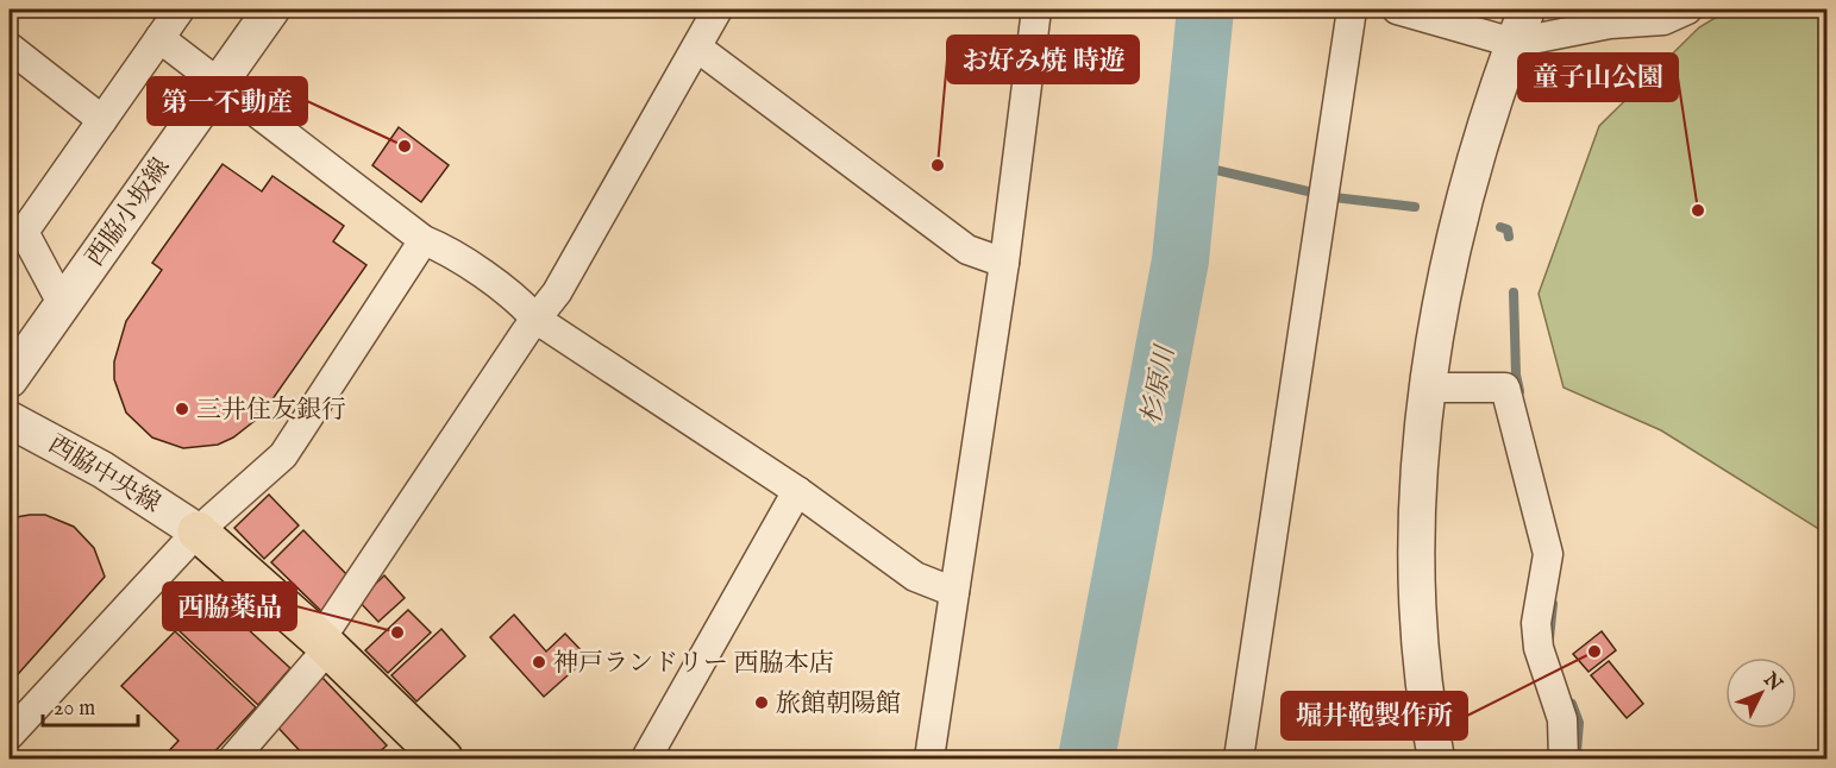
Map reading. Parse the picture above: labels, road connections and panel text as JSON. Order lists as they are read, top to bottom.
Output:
{
  "streets": {
    "street": ["西脇小坂線", "西脇中央線"]
  },
  "water": ["杉原川"],
  "places": [
    "第一不動産",
    "お好み焼 時遊",
    "童子山公園",
    "三井住友銀行",
    "西脇薬品",
    "堀井鞄製作所",
    "神戸ランドリー 西脇本店",
    "旅館朝陽館"
  ],
  "scale_bar": "20 m",
  "north": "top right"
}
